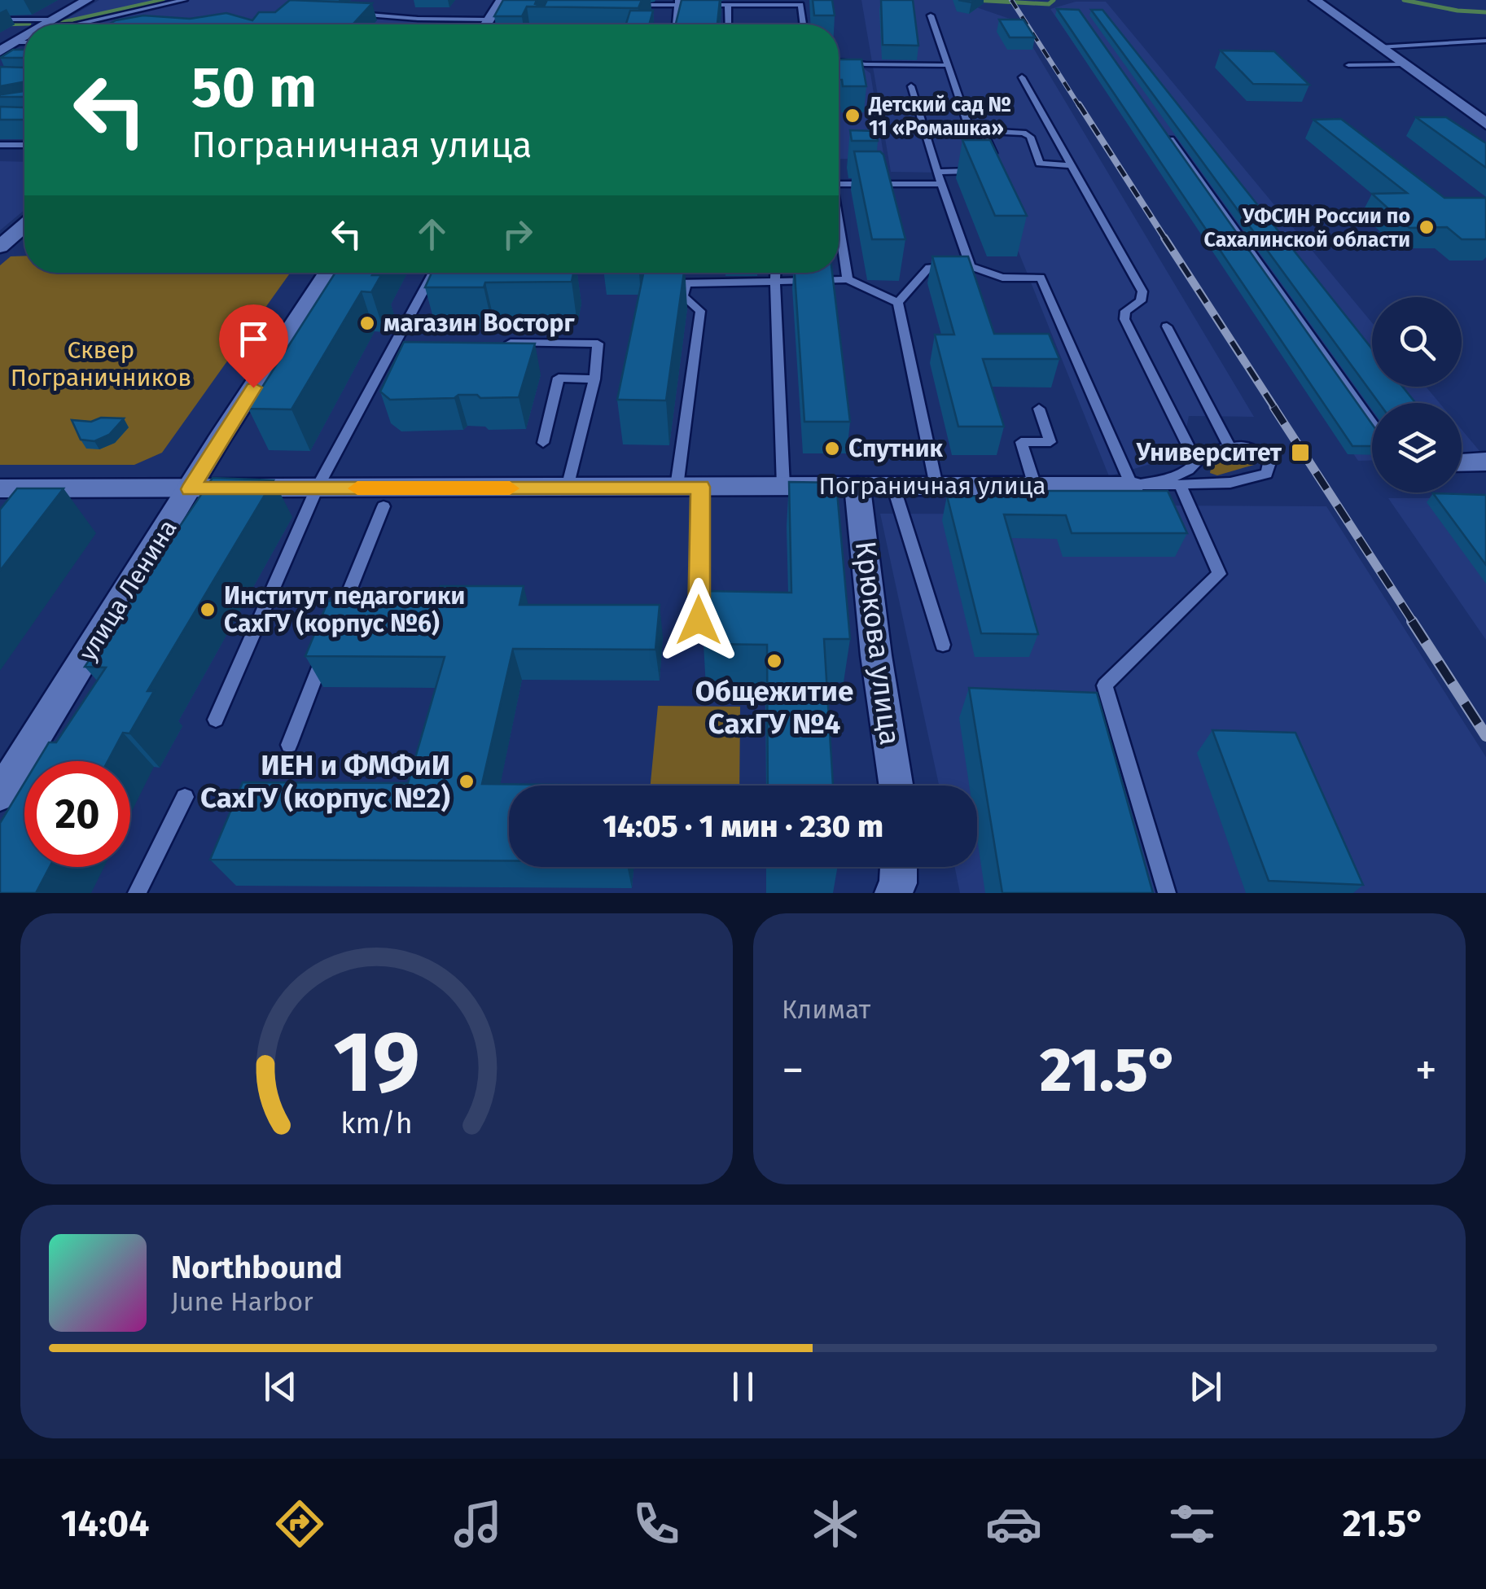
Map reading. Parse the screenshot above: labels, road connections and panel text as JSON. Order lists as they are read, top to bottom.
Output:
{
  "streets": {
    "street": ["Пограничная улица", "улица Ленина", "Крюкова улица"]
  },
  "crossings": [
    ["Пограничная улица", "улица Ленина"],
    ["Пограничная улица", "Крюкова улица"]
  ],
  "parks": ["Сквер Пограничников"],
  "places": {
    "other": [
      "Детский сад № 11 «Ромашка»",
      "УФСИН России по Сахалинской области",
      "магазин Восторг",
      "Спутник",
      "Институт педагогики СахГУ (корпус №6)",
      "Общежитие СахГУ №4",
      "ИЕН и ФМФиИ СахГУ (корпус №2)"
    ],
    "transit": ["Университет"]
  },
  "page": {
    "turn": ["50 m", "Пограничная улица"],
    "limit": "20",
    "trip": "14:05 · 1 мин · 230 m",
    "tile": "Климат",
    "heat": ["−", "21.5°", "+"],
    "song": ["Northbound", "June Harbor"],
    "tabs": ["14:04", "21.5°"],
    "gauge": ["19", "km/h"]
  }
}
